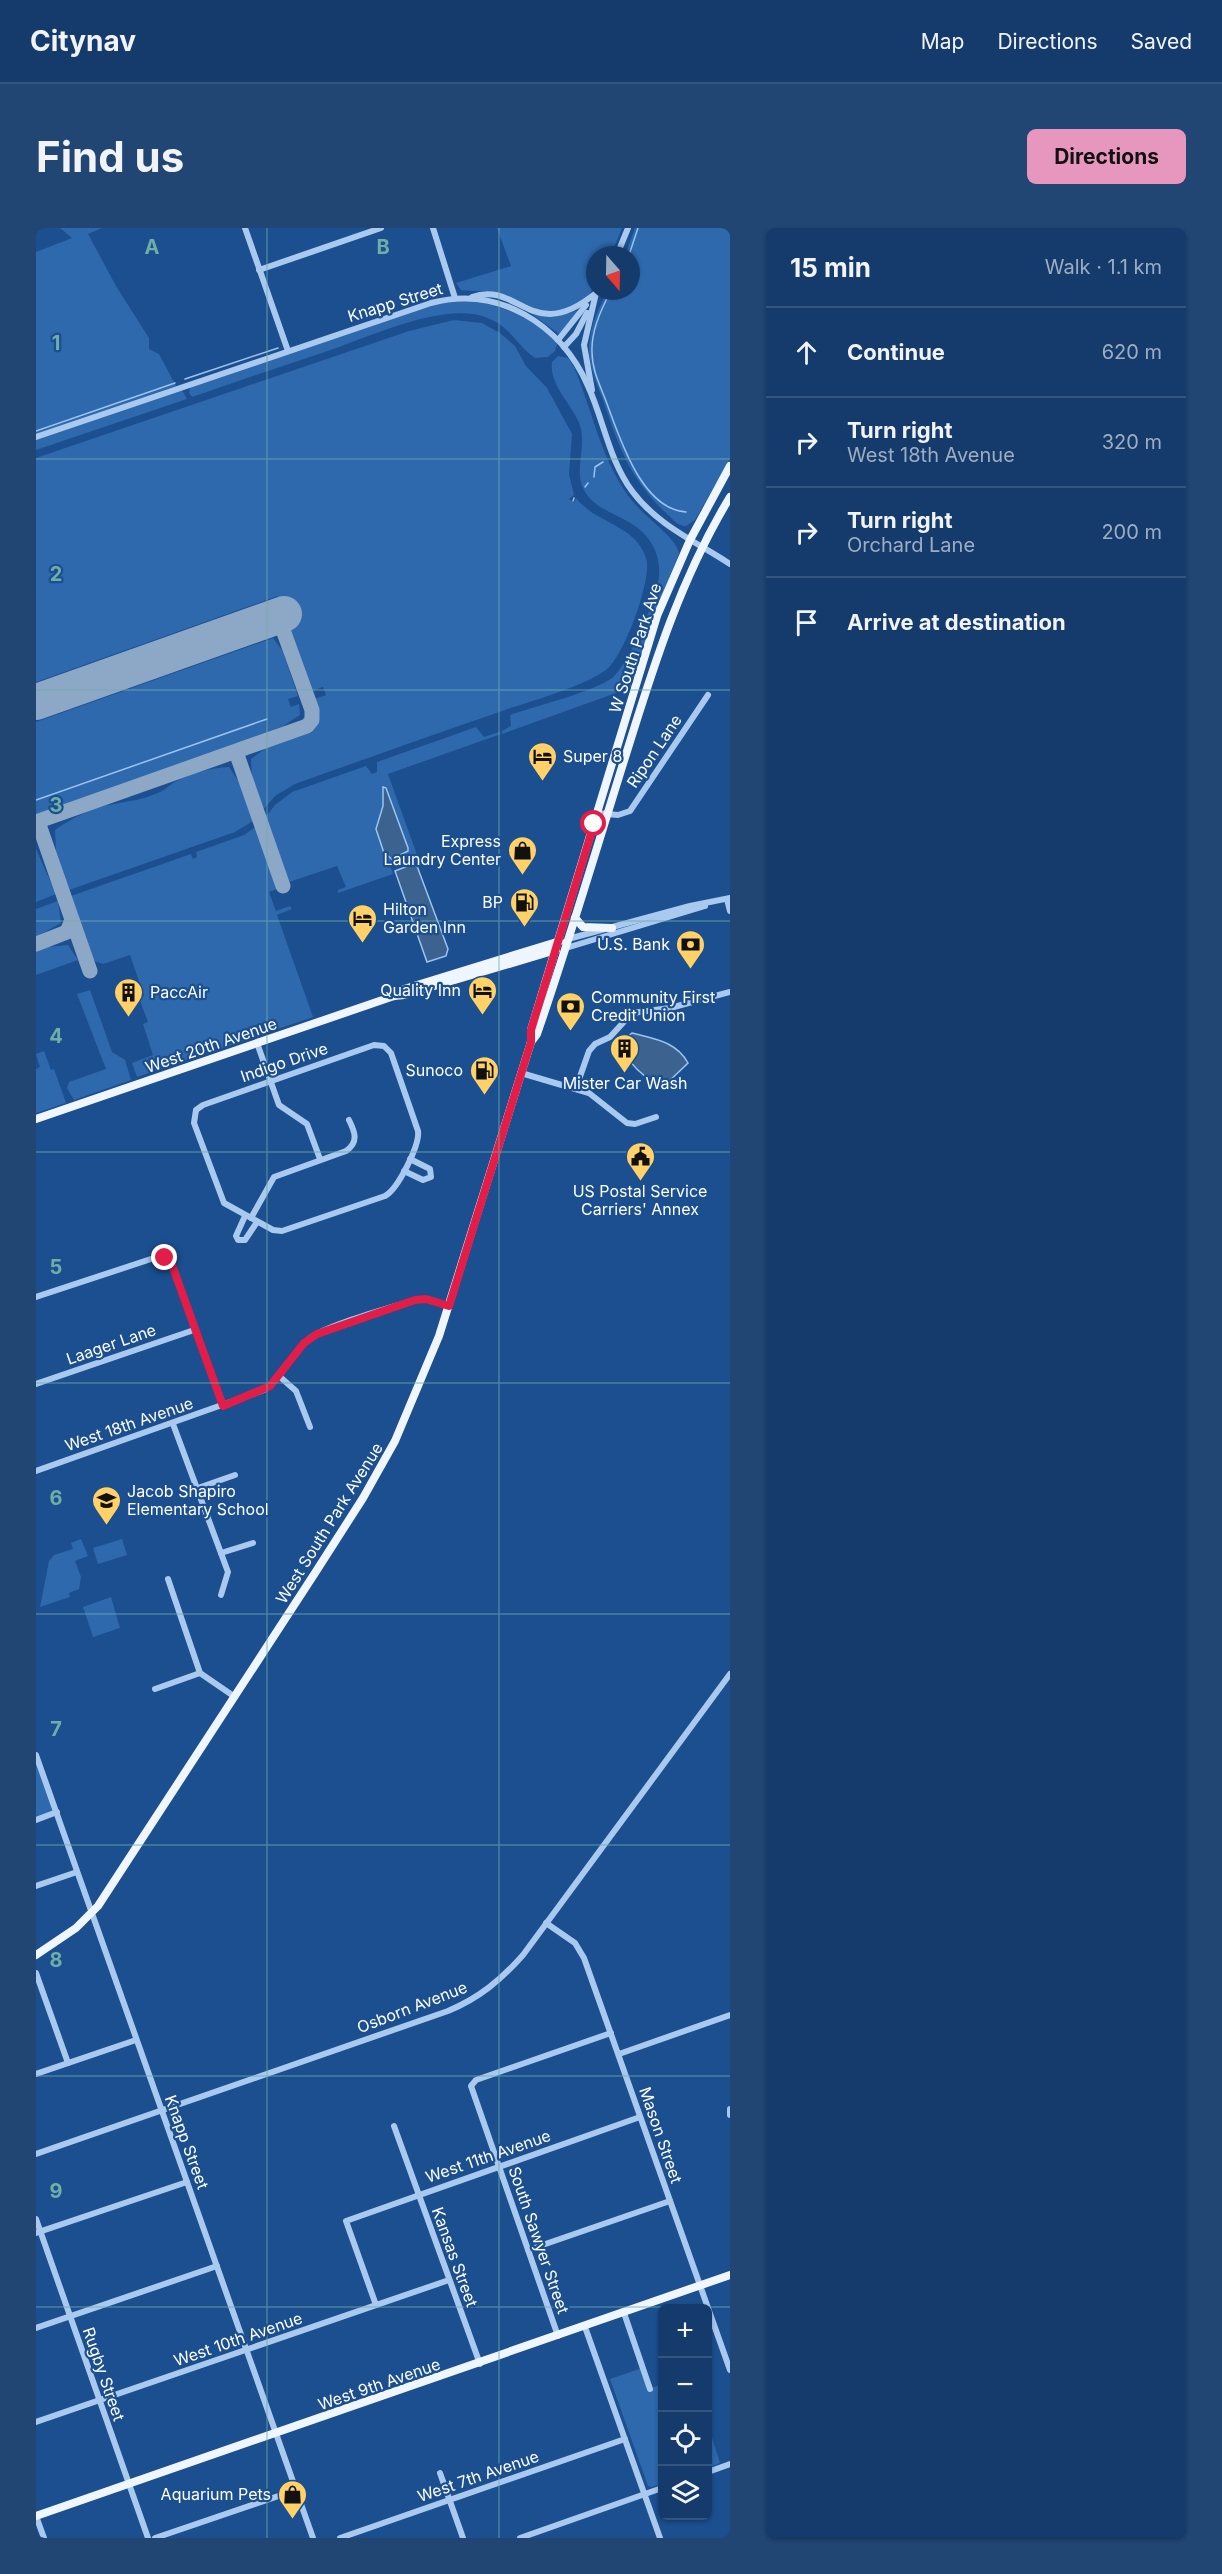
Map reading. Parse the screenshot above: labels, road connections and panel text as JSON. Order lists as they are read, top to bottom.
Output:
{
  "streets": {
    "main road": [
      "W South Park Ave",
      "West 20th Avenue",
      "West South Park Avenue",
      "West 9th Avenue"
    ],
    "street": [
      "Knapp Street",
      "Ripon Lane",
      "Indigo Drive",
      "Laager Lane",
      "West 18th Avenue",
      "Osborn Avenue",
      "Mason Street",
      "West 11th Avenue",
      "South Sawyer Street",
      "Kansas Street",
      "West 10th Avenue",
      "Rugby Street",
      "West 7th Avenue"
    ]
  },
  "crossings": [
    ["Knapp Street", "W South Park Ave"],
    ["Knapp Street", "West South Park Avenue"],
    ["Knapp Street", "Osborn Avenue"],
    ["Knapp Street", "West 10th Avenue"],
    ["Knapp Street", "West 9th Avenue"],
    ["W South Park Ave", "Ripon Lane"],
    ["W South Park Ave", "West South Park Avenue"],
    ["West 20th Avenue", "West South Park Avenue"],
    ["West 18th Avenue", "West South Park Avenue"],
    ["Osborn Avenue", "Mason Street"],
    ["Mason Street", "West 11th Avenue"],
    ["Mason Street", "South Sawyer Street"],
    ["Mason Street", "West 9th Avenue"],
    ["West 11th Avenue", "South Sawyer Street"],
    ["West 11th Avenue", "Kansas Street"],
    ["West 11th Avenue", "West 10th Avenue"],
    ["South Sawyer Street", "West 9th Avenue"],
    ["South Sawyer Street", "West 7th Avenue"],
    ["Kansas Street", "West 10th Avenue"],
    ["Kansas Street", "West 9th Avenue"],
    ["West 10th Avenue", "Rugby Street"],
    ["Rugby Street", "West 9th Avenue"]
  ],
  "places": {
    "hotel": ["Super 8", "Hilton Garden Inn", "Quality Inn"],
    "shop": ["Express Laundry Center", "Aquarium Pets"],
    "fuel station": ["BP", "Sunoco"],
    "bank": ["U.S. Bank", "Community First Credit Union"],
    "building": ["PaccAir", "Mister Car Wash"],
    "public building": ["US Postal Service Carriers' Annex"],
    "school or university": ["Jacob Shapiro Elementary School"]
  },
  "north": "bottom",
  "page": {
    "header": "Citynav",
    "nav": ["Map", "Directions", "Saved"],
    "buttons": "Directions",
    "title": "Find us",
    "heading": ["15 min", "Walk · 1.1 km"],
    "list": [
      ["Continue", "620 m"],
      ["Turn right", "West 18th Avenue", "320 m"],
      ["Turn right", "Orchard Lane", "200 m"],
      "Arrive at destination"
    ],
    "map_buttons": ["+", "−"]
  },
  "grid": {
    "columns": ["A", "B"],
    "rows": [
      "1",
      "2",
      "3",
      "4",
      "5",
      "6",
      "7",
      "8",
      "9"
    ]
  }
}
